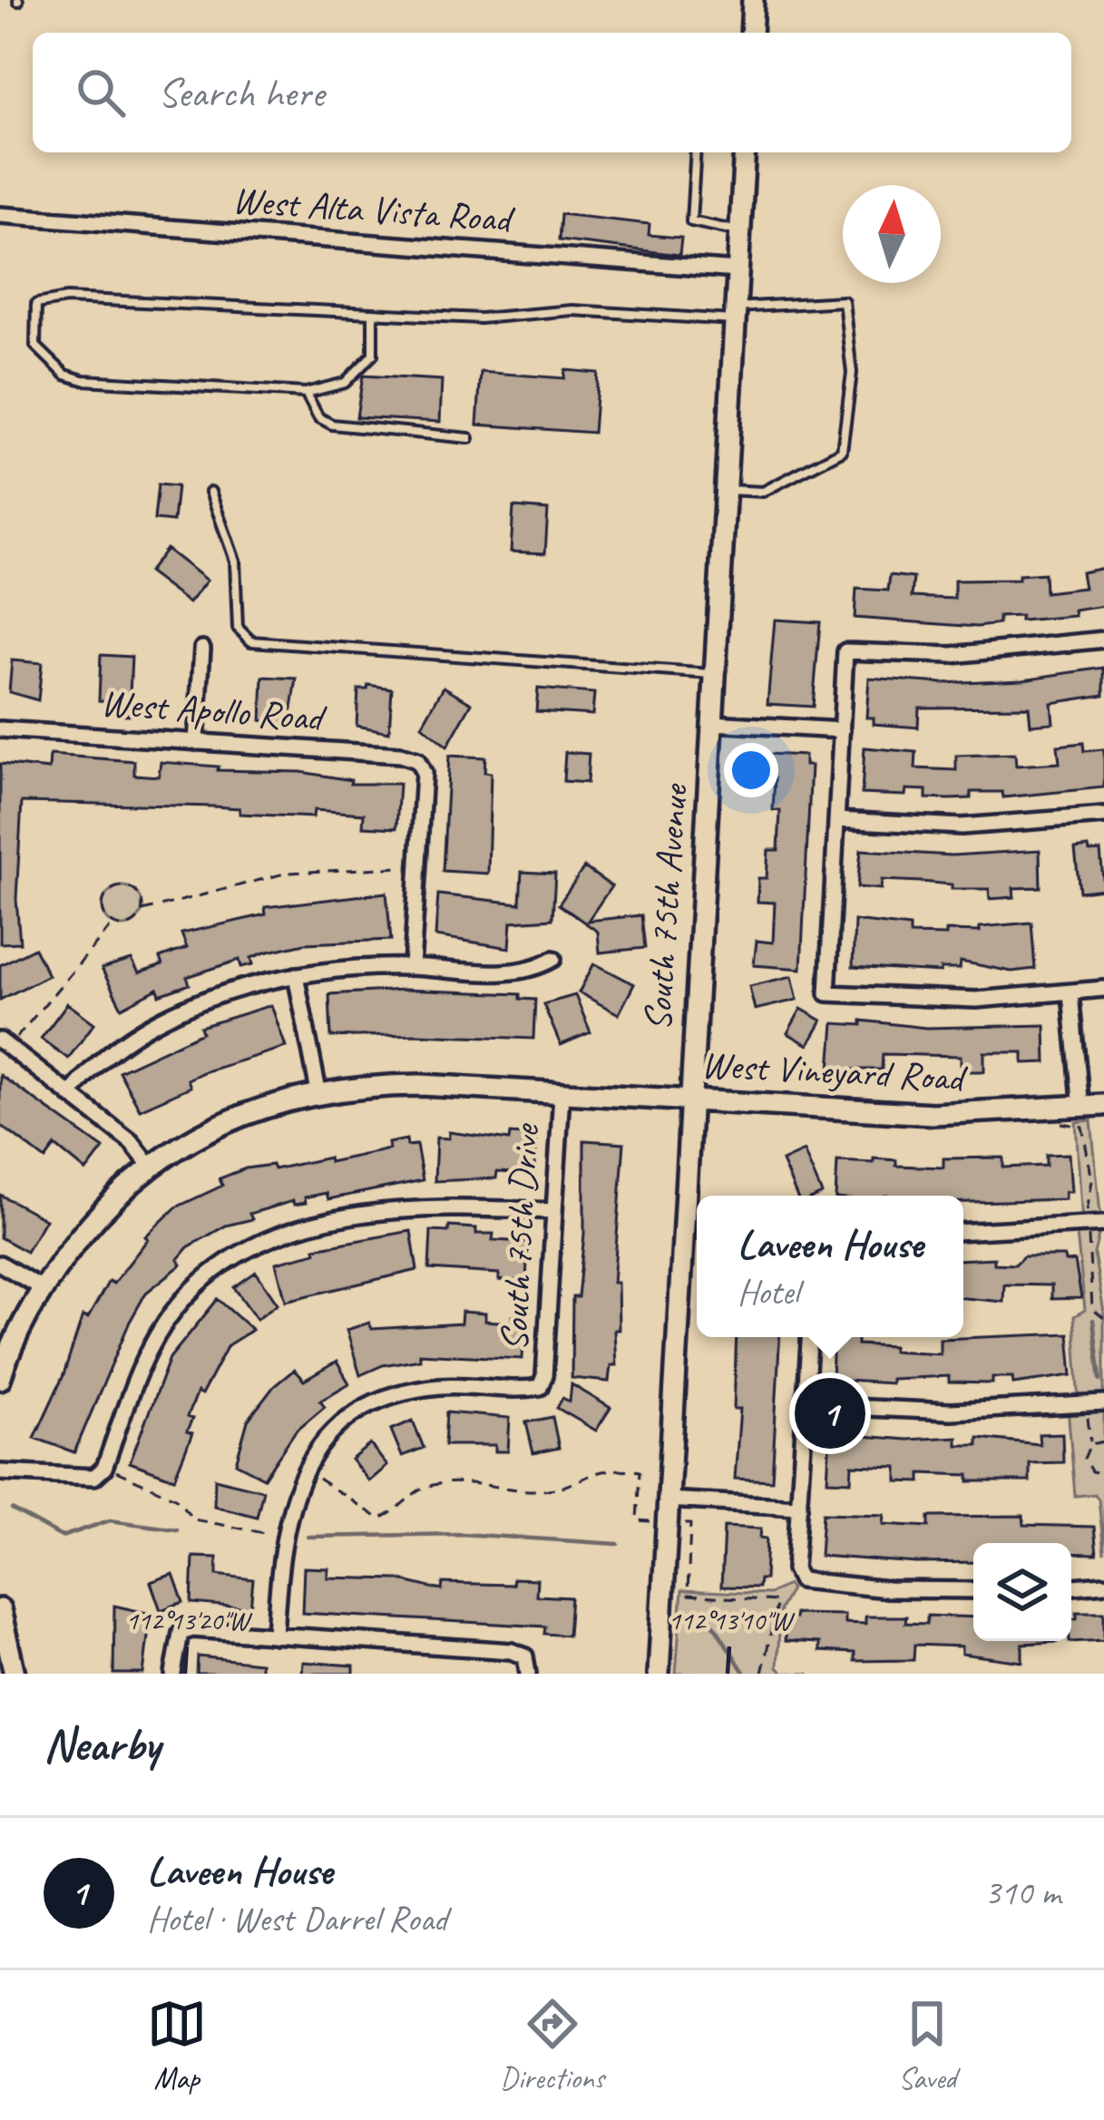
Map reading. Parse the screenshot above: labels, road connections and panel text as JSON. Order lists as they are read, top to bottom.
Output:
{
  "streets": {
    "main road": ["South 75th Avenue", "West Vineyard Road"],
    "street": ["West Alta Vista Road", "West Apollo Road", "South 75th Drive"]
  },
  "crossings": [
    ["West Alta Vista Road", "South 75th Avenue"],
    ["South 75th Avenue", "West Vineyard Road"],
    ["West Vineyard Road", "South 75th Drive"]
  ],
  "north": "top",
  "page": {
    "search": "Search here",
    "popup": ["Laveen House", "Hotel"],
    "pins": "1",
    "heading": "Nearby",
    "list": [
      {
        "mark": "1",
        "name": "Laveen House",
        "note": "Hotel · West Darrel Road",
        "value": "310 m"
      }
    ],
    "nav": ["Map", "Directions", "Saved"]
  },
  "coordinates": ["112°13'20\"W", "112°13'10\"W"]
}
